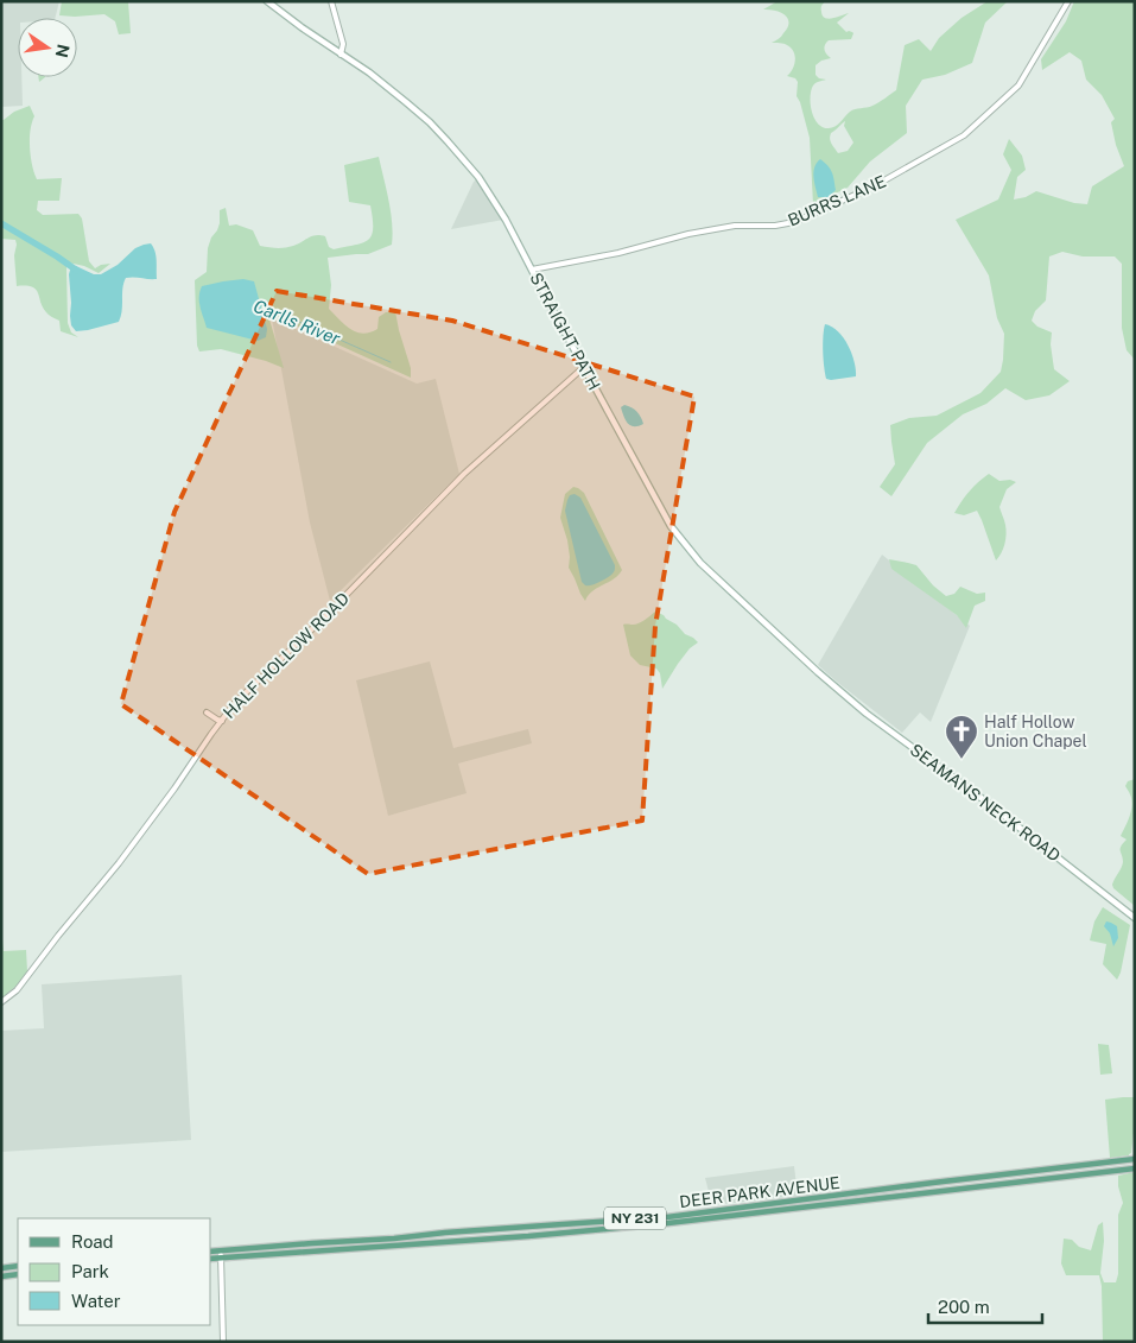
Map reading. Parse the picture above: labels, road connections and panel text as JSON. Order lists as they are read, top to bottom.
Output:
{
  "streets": {
    "main road": [
      "STRAIGHT PATH",
      "SEAMANS NECK ROAD",
      "DEER PARK AVENUE",
      "NY 231"
    ],
    "street": ["BURRS LANE", "HALF HOLLOW ROAD"]
  },
  "crossings": [
    ["BURRS LANE", "STRAIGHT PATH"],
    ["STRAIGHT PATH", "HALF HOLLOW ROAD"],
    ["STRAIGHT PATH", "SEAMANS NECK ROAD"]
  ],
  "water": ["Carlls River"],
  "places": {
    "church": ["Half Hollow Union Chapel"]
  },
  "legend": ["Road", "Park", "Water"],
  "scale_bar": "200 m",
  "north": "right"
}
